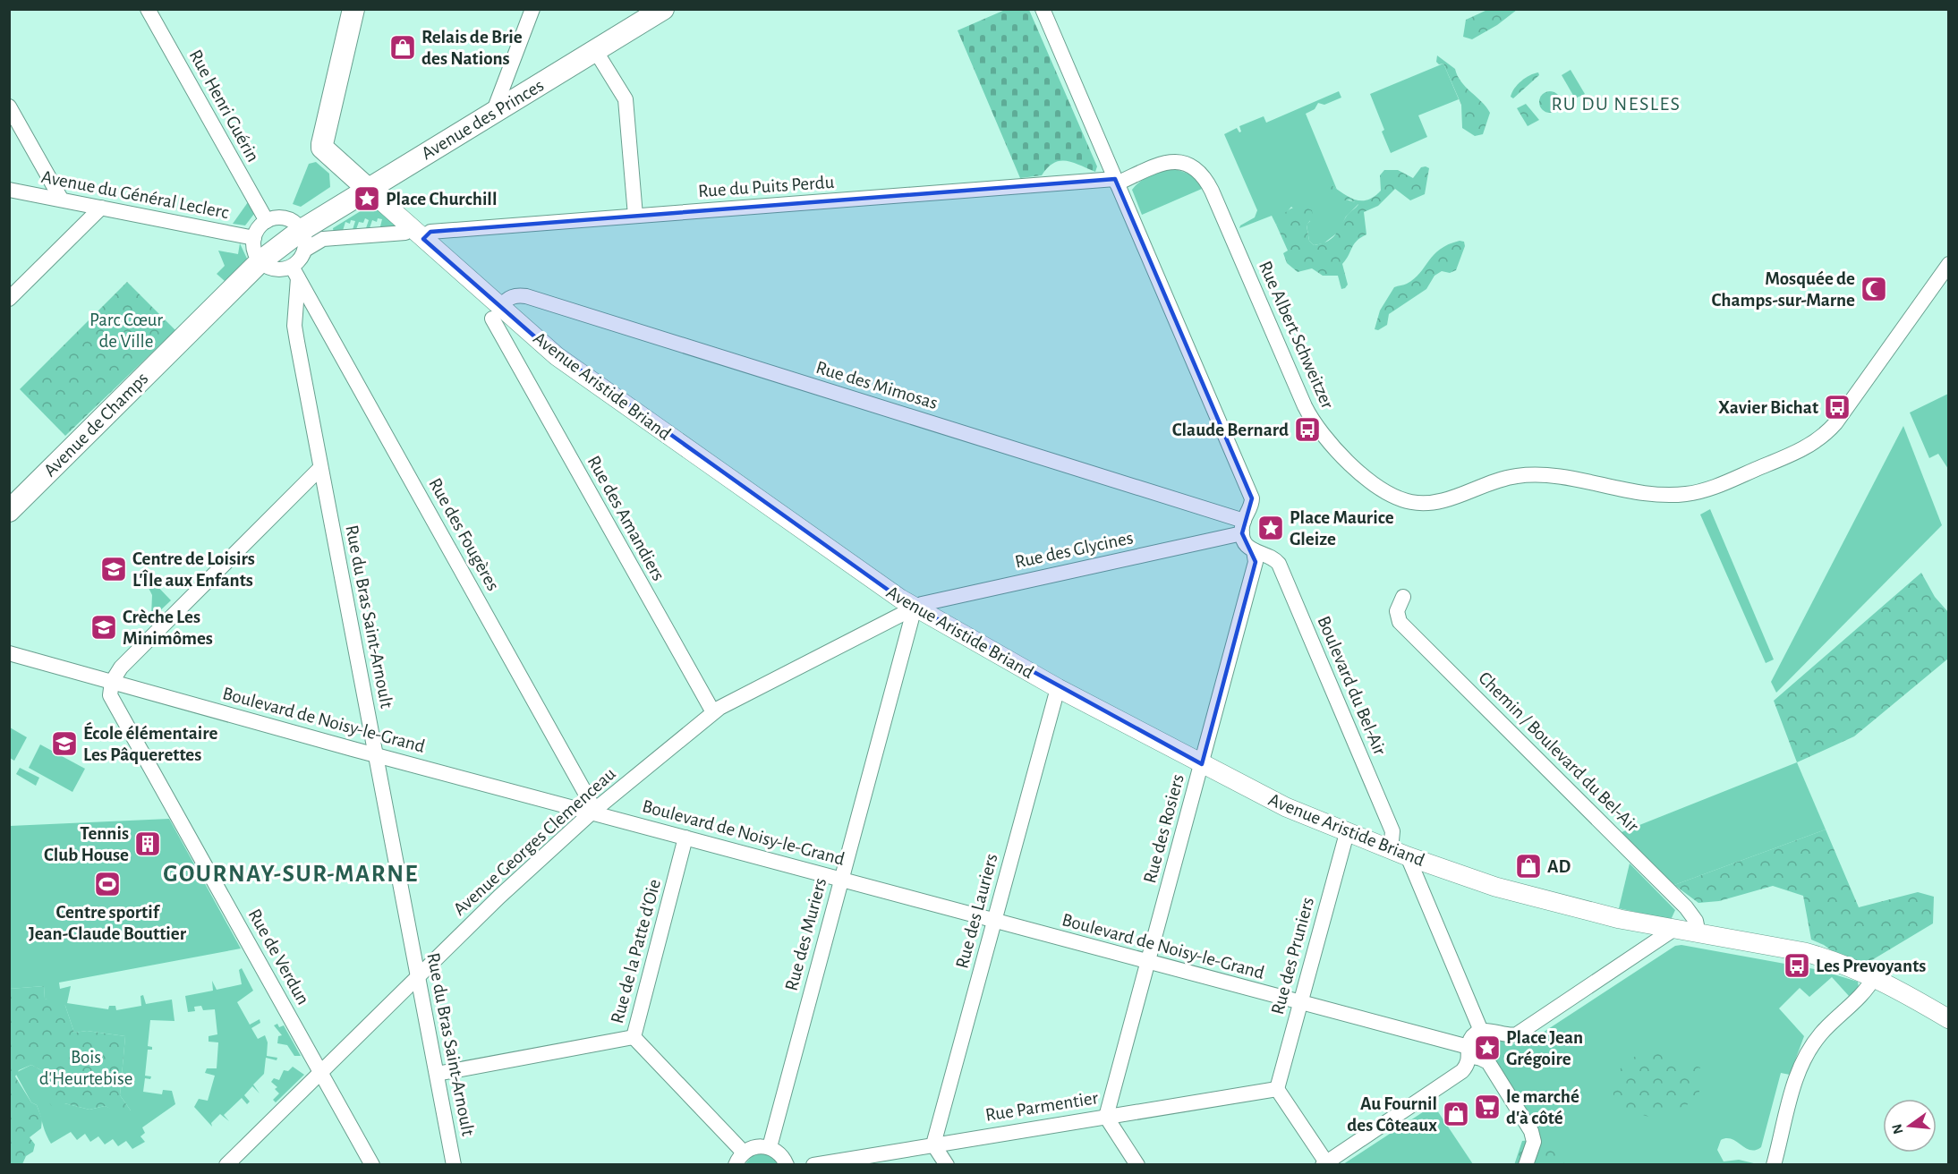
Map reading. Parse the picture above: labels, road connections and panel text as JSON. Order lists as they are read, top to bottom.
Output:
{
  "streets": {
    "main road": ["Avenue des Princes", "Avenue Aristide Briand", "Avenue de Champs"],
    "street": [
      "Rue Henri Guérin",
      "Rue du Puits Perdu",
      "Avenue du Général Leclerc",
      "Rue Albert Schweitzer",
      "Rue des Mimosas",
      "Rue des Amandiers",
      "Rue des Fougères",
      "Rue des Glycines",
      "Rue du Bras Saint-Arnoult",
      "Boulevard du Bel-Air",
      "Boulevard de Noisy-le-Grand",
      "Chemin / Boulevard du Bel-Air",
      "Rue des Rosiers",
      "Avenue Georges Clemenceau",
      "Rue des Lauriers",
      "Rue des Muriers",
      "Rue de la Patte d'Oie",
      "Rue des Pruniers",
      "Rue de Verdun",
      "Rue Parmentier"
    ]
  },
  "crossings": [
    ["Avenue des Princes", "Rue du Puits Perdu"],
    ["Avenue des Princes", "Avenue Aristide Briand"],
    ["Avenue des Princes", "Avenue de Champs"],
    ["Rue du Puits Perdu", "Rue Albert Schweitzer"],
    ["Rue du Puits Perdu", "Avenue Aristide Briand"],
    ["Rue du Puits Perdu", "Avenue de Champs"],
    ["Rue des Mimosas", "Avenue Aristide Briand"],
    ["Rue des Mimosas", "Rue des Amandiers"],
    ["Rue des Mimosas", "Rue des Glycines"],
    ["Avenue Aristide Briand", "Rue des Amandiers"],
    ["Avenue Aristide Briand", "Rue des Glycines"],
    ["Avenue Aristide Briand", "Boulevard du Bel-Air"],
    ["Avenue Aristide Briand", "Chemin / Boulevard du Bel-Air"],
    ["Avenue Aristide Briand", "Rue des Rosiers"],
    ["Avenue Aristide Briand", "Avenue Georges Clemenceau"],
    ["Avenue Aristide Briand", "Rue des Lauriers"],
    ["Avenue Aristide Briand", "Rue des Muriers"],
    ["Avenue Aristide Briand", "Rue des Pruniers"],
    ["Rue des Amandiers", "Avenue Georges Clemenceau"],
    ["Rue des Fougères", "Rue du Bras Saint-Arnoult"],
    ["Rue des Fougères", "Boulevard de Noisy-le-Grand"],
    ["Rue des Fougères", "Avenue Georges Clemenceau"],
    ["Rue des Glycines", "Avenue Georges Clemenceau"],
    ["Rue des Glycines", "Rue des Muriers"],
    ["Rue du Bras Saint-Arnoult", "Boulevard de Noisy-le-Grand"],
    ["Rue du Bras Saint-Arnoult", "Avenue Georges Clemenceau"],
    ["Rue du Bras Saint-Arnoult", "Rue de la Patte d'Oie"],
    ["Boulevard du Bel-Air", "Rue des Rosiers"],
    ["Boulevard de Noisy-le-Grand", "Rue des Rosiers"],
    ["Boulevard de Noisy-le-Grand", "Avenue Georges Clemenceau"],
    ["Boulevard de Noisy-le-Grand", "Rue des Lauriers"],
    ["Boulevard de Noisy-le-Grand", "Rue des Muriers"],
    ["Boulevard de Noisy-le-Grand", "Rue de la Patte d'Oie"],
    ["Boulevard de Noisy-le-Grand", "Rue des Pruniers"],
    ["Boulevard de Noisy-le-Grand", "Rue de Verdun"],
    ["Rue des Rosiers", "Rue Parmentier"],
    ["Avenue Georges Clemenceau", "Rue des Muriers"],
    ["Avenue Georges Clemenceau", "Rue de Verdun"],
    ["Rue des Lauriers", "Rue Parmentier"],
    ["Rue des Pruniers", "Rue Parmentier"]
  ],
  "districts": ["RU DU NESLES", "GOURNAY-SUR-MARNE"],
  "parks": ["Parc Cœur de Ville", "Bois d'Heurtebise"],
  "places": {
    "shop": ["Relais de Brie des Nations", "AD", "Au Fournil des Côteaux"],
    "place": ["Place Churchill", "Place Maurice Gleize", "Place Jean Grégoire"],
    "mosque": ["Mosquée de Champs-sur-Marne"],
    "bus stop": ["Xavier Bichat", "Claude Bernard", "Les Prevoyants"],
    "school or university": ["Centre de Loisirs L'Île aux Enfants", "Crèche Les Minimômes", "École élémentaire Les Pâquerettes"],
    "building": ["Tennis Club House"],
    "sports": ["Centre sportif Jean-Claude Bouttier"],
    "supermarket": ["le marché d'à côté"]
  },
  "north": "left"
}
